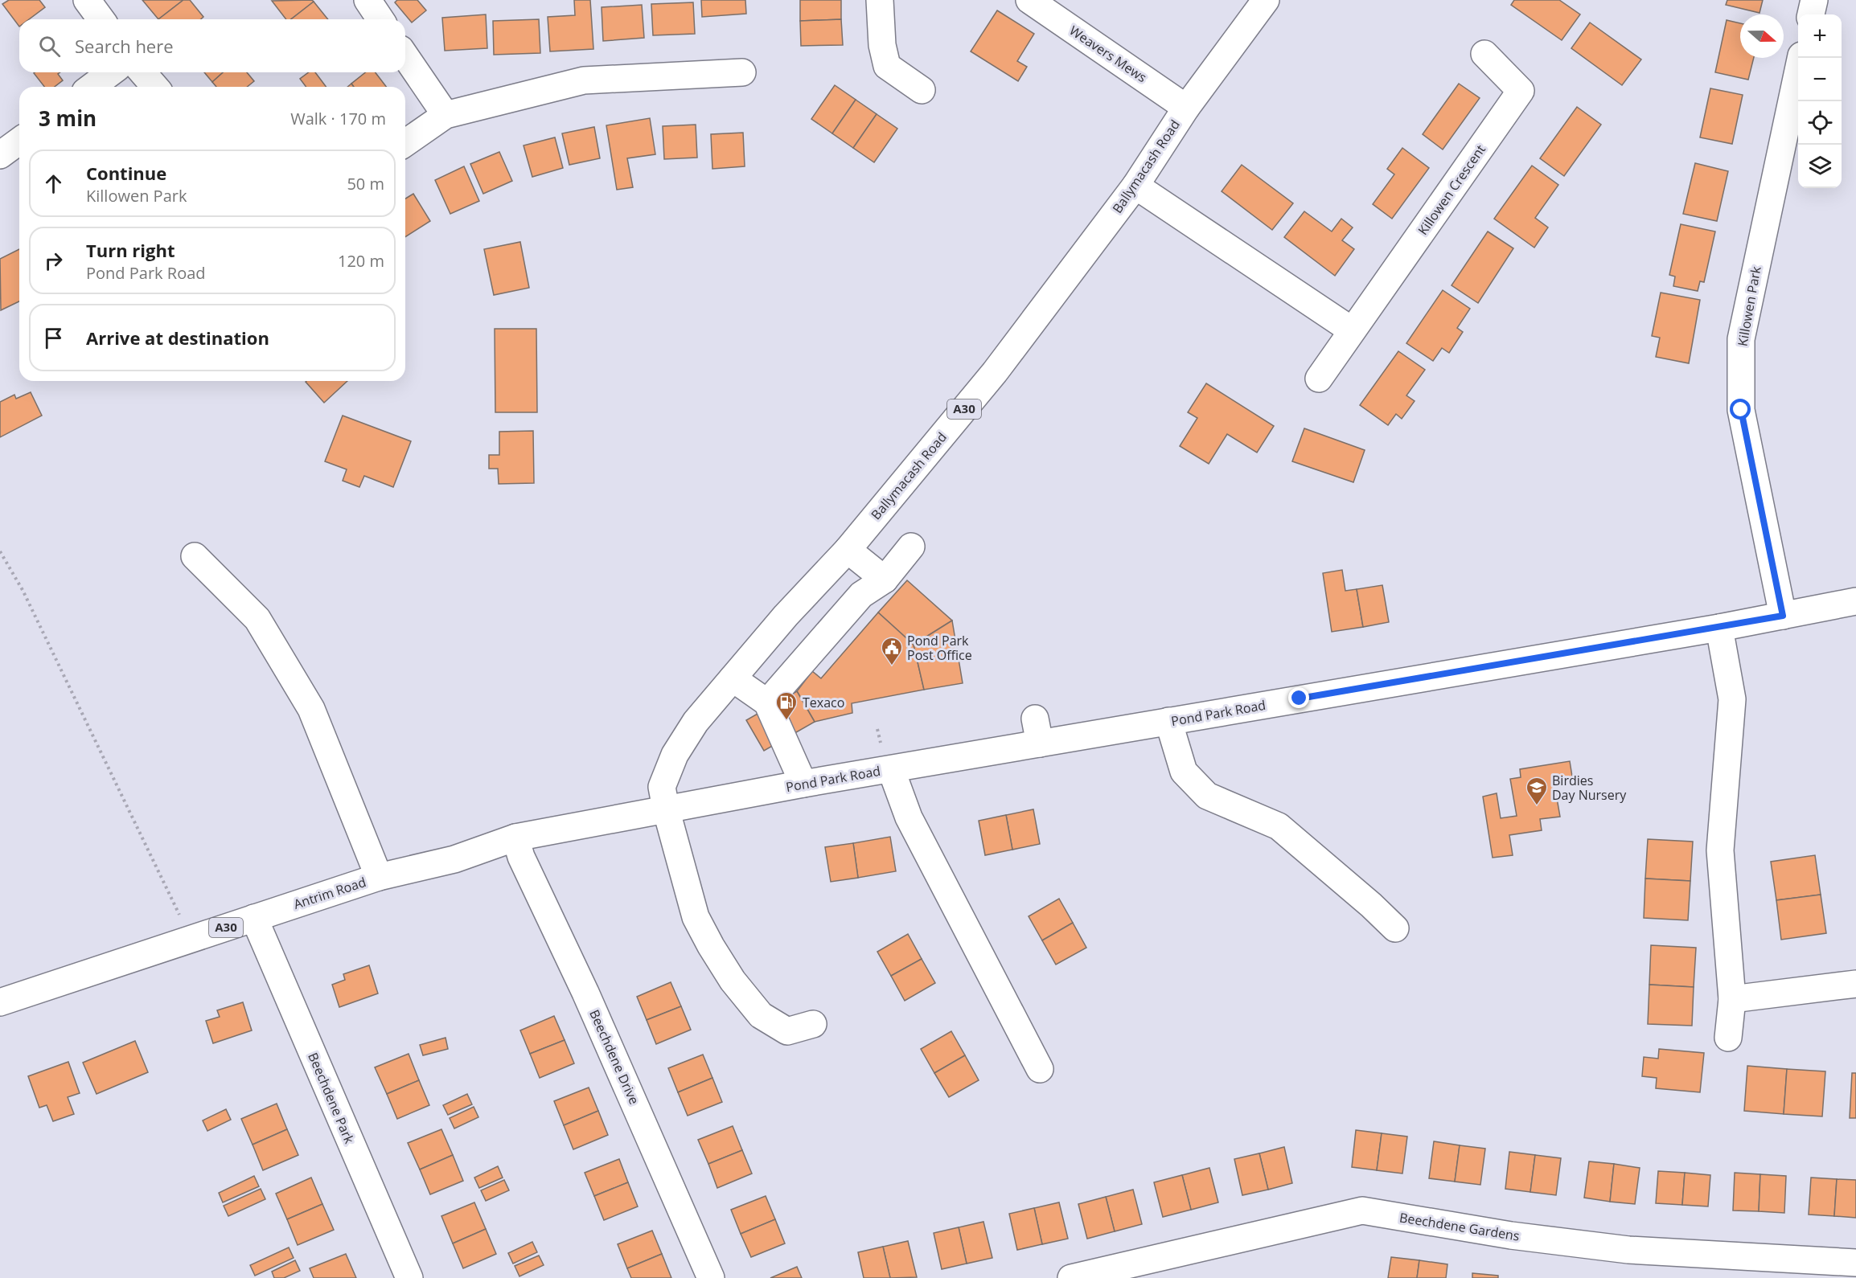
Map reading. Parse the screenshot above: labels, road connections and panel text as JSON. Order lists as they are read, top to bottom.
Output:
{
  "streets": {
    "street": [
      "Weavers Mews",
      "Ballymacash Road",
      "Killowen Crescent",
      "Killowen Park",
      "A30",
      "Pond Park Road",
      "Antrim Road",
      "Beechdene Drive",
      "Beechdene Park",
      "Beechdene Gardens"
    ]
  },
  "crossings": [
    ["Weavers Mews", "Ballymacash Road"],
    ["Ballymacash Road", "Pond Park Road"],
    ["Ballymacash Road", "Antrim Road"],
    ["Killowen Park", "Pond Park Road"],
    ["Pond Park Road", "Antrim Road"],
    ["Antrim Road", "Beechdene Drive"],
    ["Antrim Road", "Beechdene Park"]
  ],
  "places": {
    "public building": ["Pond Park Post Office"],
    "fuel station": ["Texaco"],
    "school or university": ["Birdies Day Nursery"]
  },
  "north": "right",
  "page": {
    "map_buttons": ["+", "−"],
    "search": "Search here",
    "heading": ["3 min", "Walk · 170 m"],
    "list": [
      ["Continue", "Killowen Park", "50 m"],
      ["Turn right", "Pond Park Road", "120 m"],
      "Arrive at destination"
    ]
  }
}
